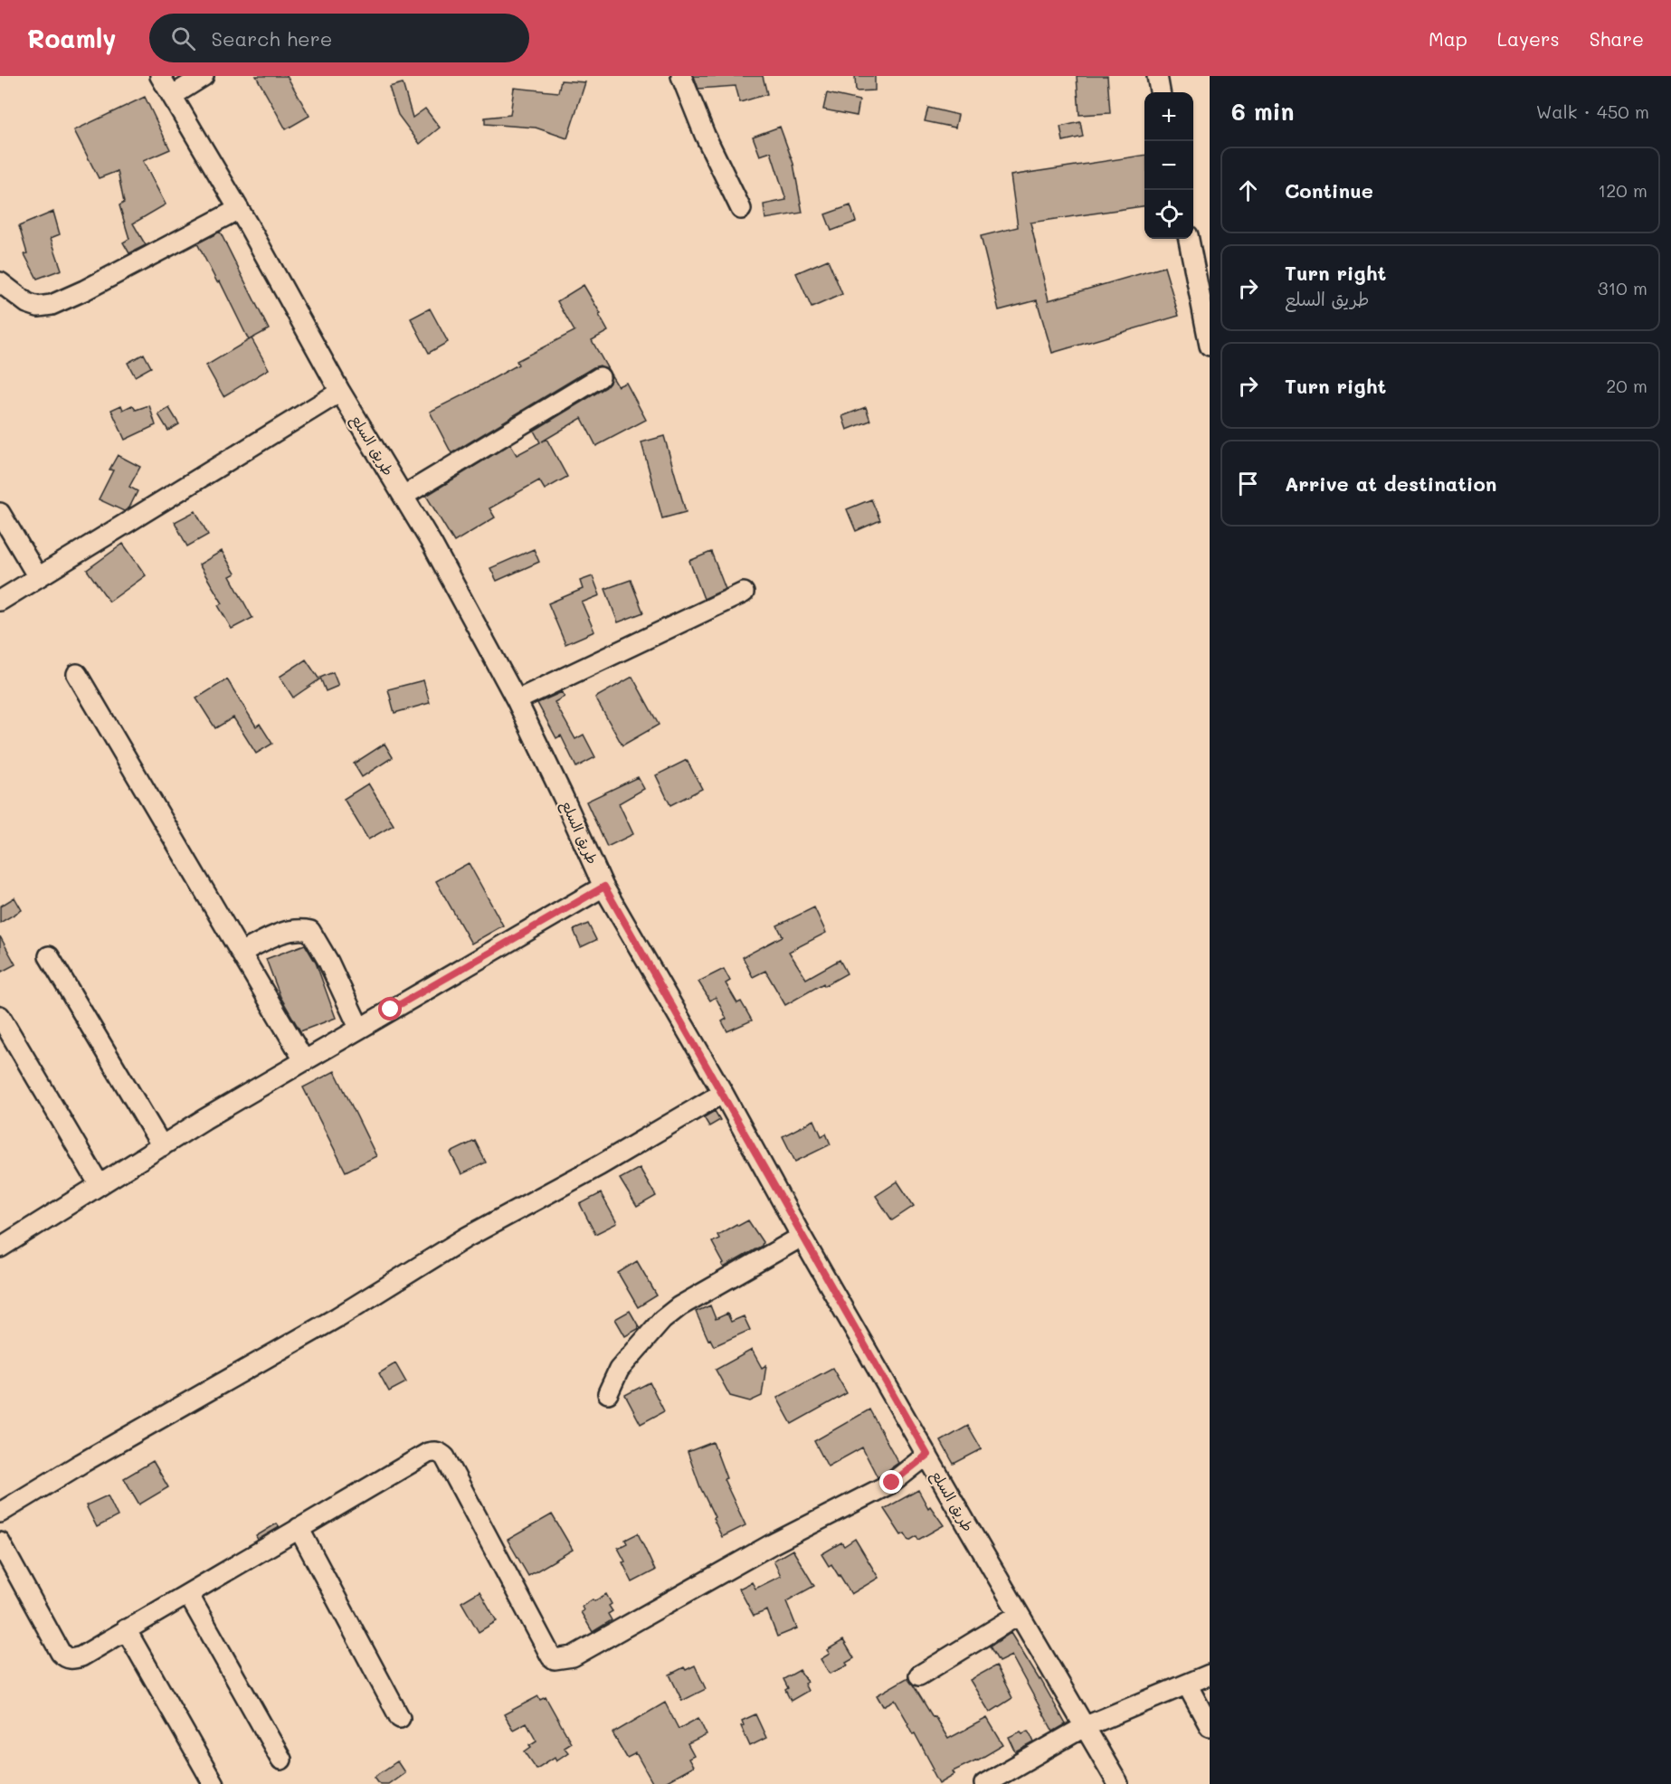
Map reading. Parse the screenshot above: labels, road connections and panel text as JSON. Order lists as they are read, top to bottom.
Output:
{
  "streets": {
    "street": ["طريق السلع"]
  },
  "page": {
    "header": "Roamly",
    "search": "Search here",
    "nav": ["Map", "Layers", "Share"],
    "heading": ["6 min", "Walk · 450 m"],
    "map_buttons": ["+", "−"],
    "list": [
      ["Continue", "120 m"],
      ["Turn right", "طريق السلع", "310 m"],
      ["Turn right", "20 m"],
      "Arrive at destination"
    ]
  }
}
